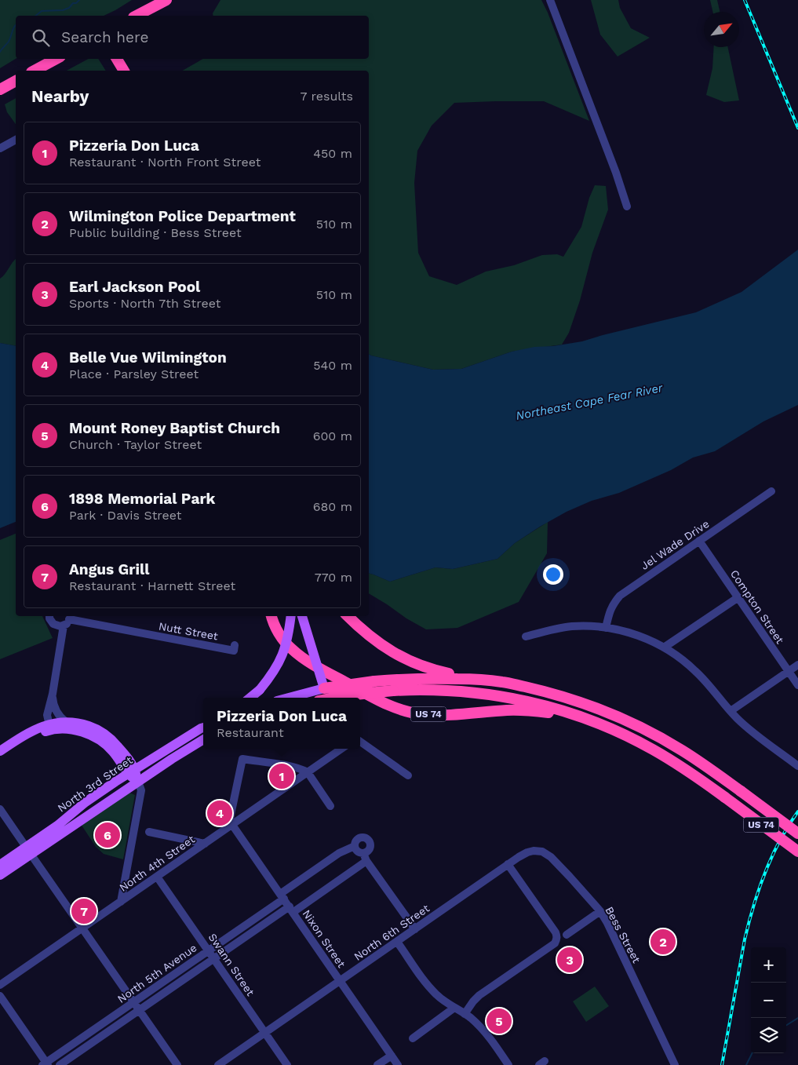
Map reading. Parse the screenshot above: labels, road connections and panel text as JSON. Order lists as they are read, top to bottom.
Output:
{
  "streets": {
    "highway": ["US 74"],
    "main road": ["North 3rd Street"],
    "street": [
      "Jel Wade Drive",
      "Compton Street",
      "Nutt Street",
      "North 4th Street",
      "North 6th Street",
      "Bess Street",
      "Nixon Street",
      "Swann Street",
      "North 5th Avenue"
    ]
  },
  "crossings": [
    ["Jel Wade Drive", "Compton Street"],
    ["North 4th Street", "Nixon Street"],
    ["North 4th Street", "Swann Street"],
    ["North 6th Street", "Bess Street"],
    ["North 6th Street", "Nixon Street"],
    ["North 6th Street", "Swann Street"],
    ["Nixon Street", "North 5th Avenue"],
    ["Swann Street", "North 5th Avenue"]
  ],
  "water": ["Northeast Cape Fear River"],
  "north": "top right",
  "page": {
    "search": "Search here",
    "heading": ["Nearby", "7 results"],
    "list": [
      {
        "mark": "1",
        "name": "Pizzeria Don Luca",
        "note": "Restaurant · North Front Street",
        "value": "450 m"
      },
      {
        "mark": "2",
        "name": "Wilmington Police Department",
        "note": "Public building · Bess Street",
        "value": "510 m"
      },
      {
        "mark": "3",
        "name": "Earl Jackson Pool",
        "note": "Sports · North 7th Street",
        "value": "510 m"
      },
      {
        "mark": "4",
        "name": "Belle Vue Wilmington",
        "note": "Place · Parsley Street",
        "value": "540 m"
      },
      {
        "mark": "5",
        "name": "Mount Roney Baptist Church",
        "note": "Church · Taylor Street",
        "value": "600 m"
      },
      {
        "mark": "6",
        "name": "1898 Memorial Park",
        "note": "Park · Davis Street",
        "value": "680 m"
      },
      {
        "mark": "7",
        "name": "Angus Grill",
        "note": "Restaurant · Harnett Street",
        "value": "770 m"
      }
    ],
    "popup": ["Pizzeria Don Luca", "Restaurant"],
    "pins": [
      "1",
      "4",
      "6",
      "7",
      "2",
      "3",
      "5"
    ],
    "map_buttons": ["+", "−"]
  }
}
